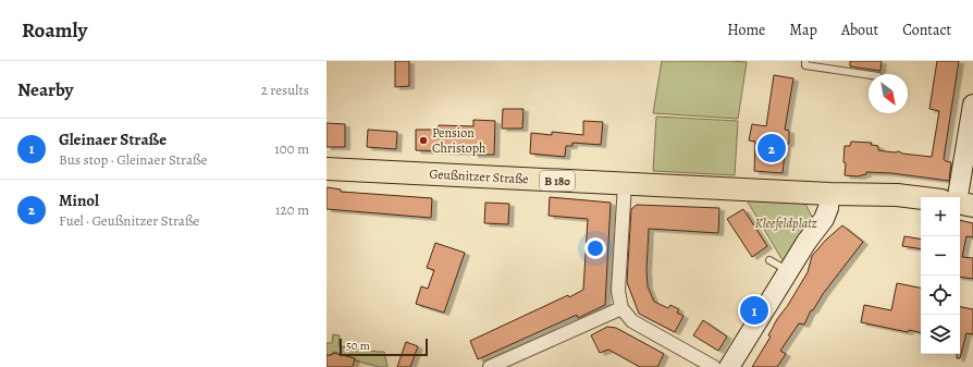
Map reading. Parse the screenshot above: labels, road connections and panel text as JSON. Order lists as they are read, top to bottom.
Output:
{
  "streets": {
    "main road": ["Geußnitzer Straße", "B 180"]
  },
  "crossings": [
    ["Geußnitzer Straße", "B 180"]
  ],
  "parks": ["Kleefeldplatz"],
  "places": ["Pension Christoph"],
  "scale_bar": "50 m",
  "north": "bottom right",
  "page": {
    "header": "Roamly",
    "nav": [
      "Home",
      "Map",
      "About",
      "Contact"
    ],
    "heading": ["Nearby", "2 results"],
    "list": [
      {
        "mark": "1",
        "name": "Gleinaer Straße",
        "note": "Bus stop · Gleinaer Straße",
        "value": "100 m"
      },
      {
        "mark": "2",
        "name": "Minol",
        "note": "Fuel · Geußnitzer Straße",
        "value": "120 m"
      }
    ],
    "pins": ["2", "1"],
    "map_buttons": ["+", "−"],
    "scale": "50 m"
  }
}
